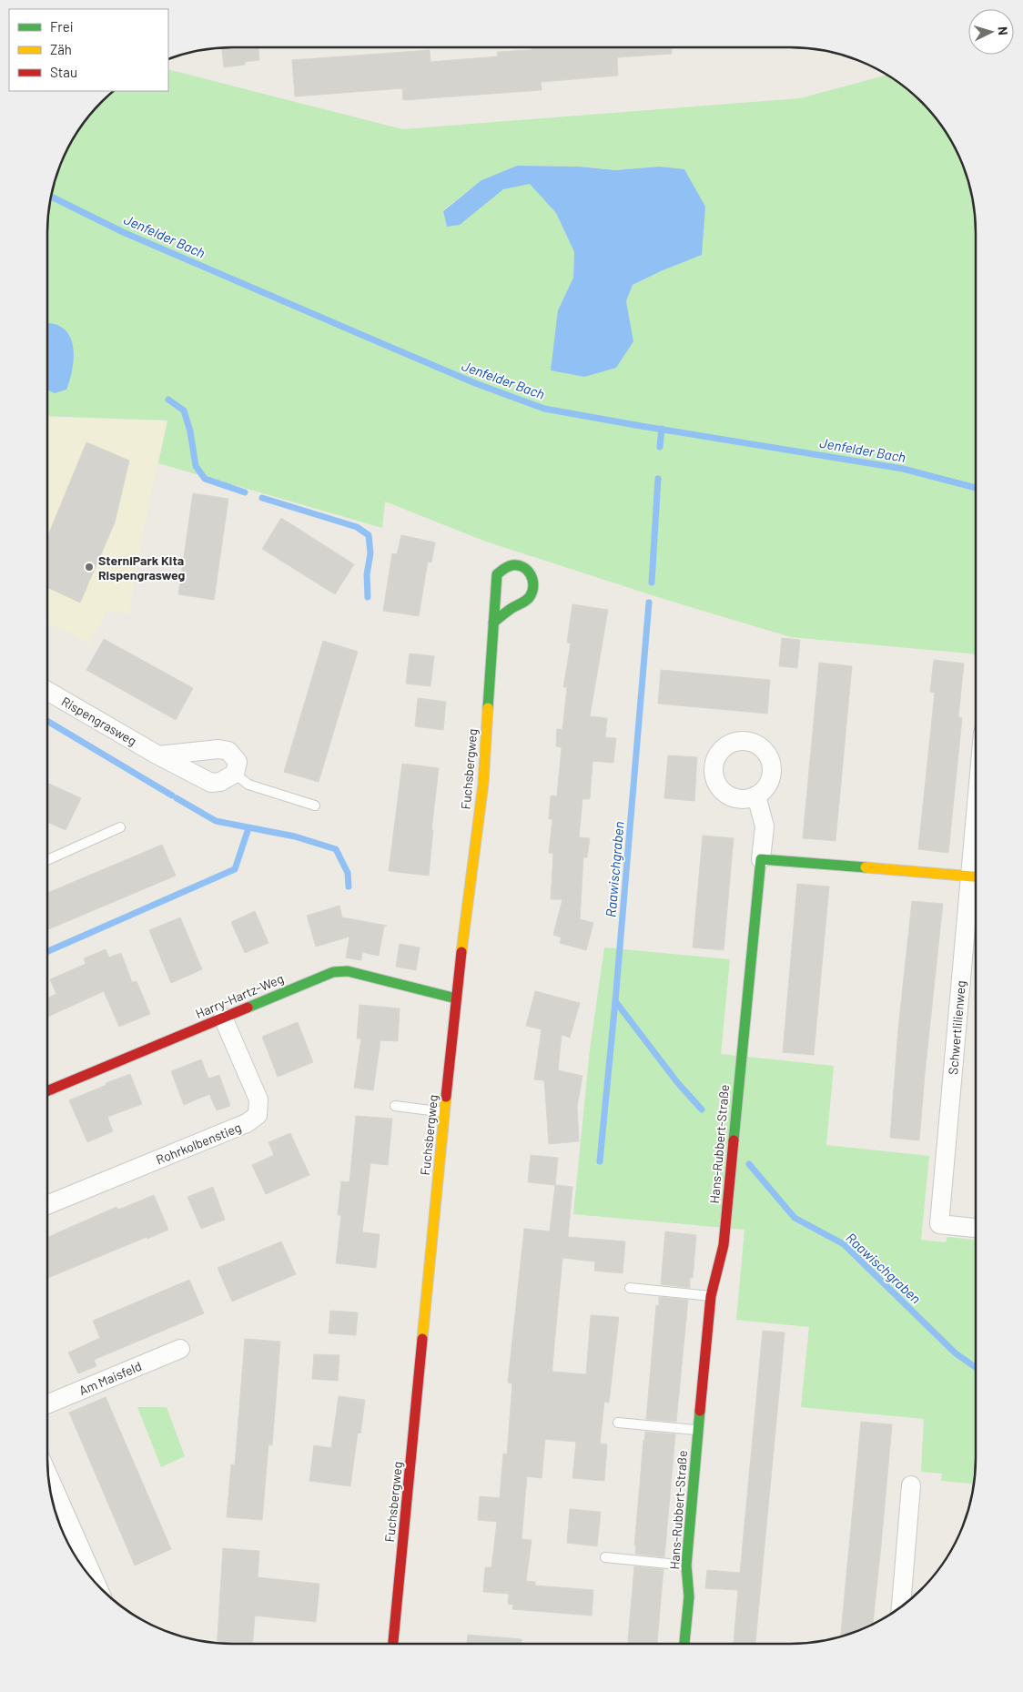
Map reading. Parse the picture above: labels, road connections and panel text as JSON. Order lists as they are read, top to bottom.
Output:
{
  "streets": {
    "street": [
      "Rispengrasweg",
      "Fuchsbergweg",
      "Harry-Hartz-Weg",
      "Schwertlilienweg",
      "Rohrkolbenstieg",
      "Hans-Rubbert-Straße",
      "Am Maisfeld"
    ]
  },
  "crossings": [
    ["Fuchsbergweg", "Harry-Hartz-Weg"],
    ["Harry-Hartz-Weg", "Rohrkolbenstieg"]
  ],
  "water": ["Jenfelder Bach", "Raawischgraben"],
  "places": ["SterniPark Kita Rispengrasweg"],
  "legend": ["Frei", "Zäh", "Stau"],
  "north": "right"
}
